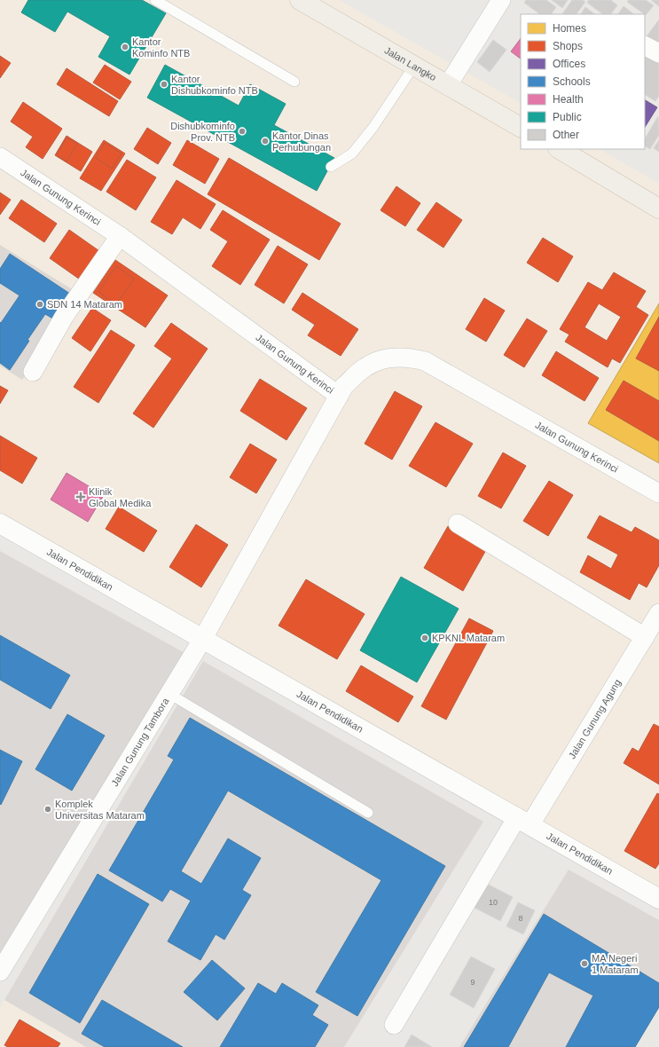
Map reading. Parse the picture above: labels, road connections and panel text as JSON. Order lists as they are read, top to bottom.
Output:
{
  "streets": {
    "main road": ["Jalan Langko", "Jalan Pendidikan"],
    "street": ["Jalan Gunung Kerinci", "Jalan Gunung Agung", "Jalan Gunung Tambora"]
  },
  "crossings": [
    ["Jalan Gunung Kerinci", "Jalan Gunung Tambora"],
    ["Jalan Pendidikan", "Jalan Gunung Agung"],
    ["Jalan Pendidikan", "Jalan Gunung Tambora"]
  ],
  "places": {
    "other": [
      "Kantor Kominfo NTB",
      "Kantor Dishubkominfo NTB",
      "Dishubkominfo Prov. NTB",
      "Kantor Dinas Perhubungan",
      "SDN 14 Mataram",
      "KPKNL Mataram",
      "Komplek Universitas Mataram",
      "MA Negeri 1 Mataram"
    ],
    "health": ["Klinik Global Medika"]
  },
  "house_numbers": ["10", "8", "9"],
  "legend": [
    "Homes",
    "Shops",
    "Offices",
    "Schools",
    "Health",
    "Public",
    "Other"
  ]
}
